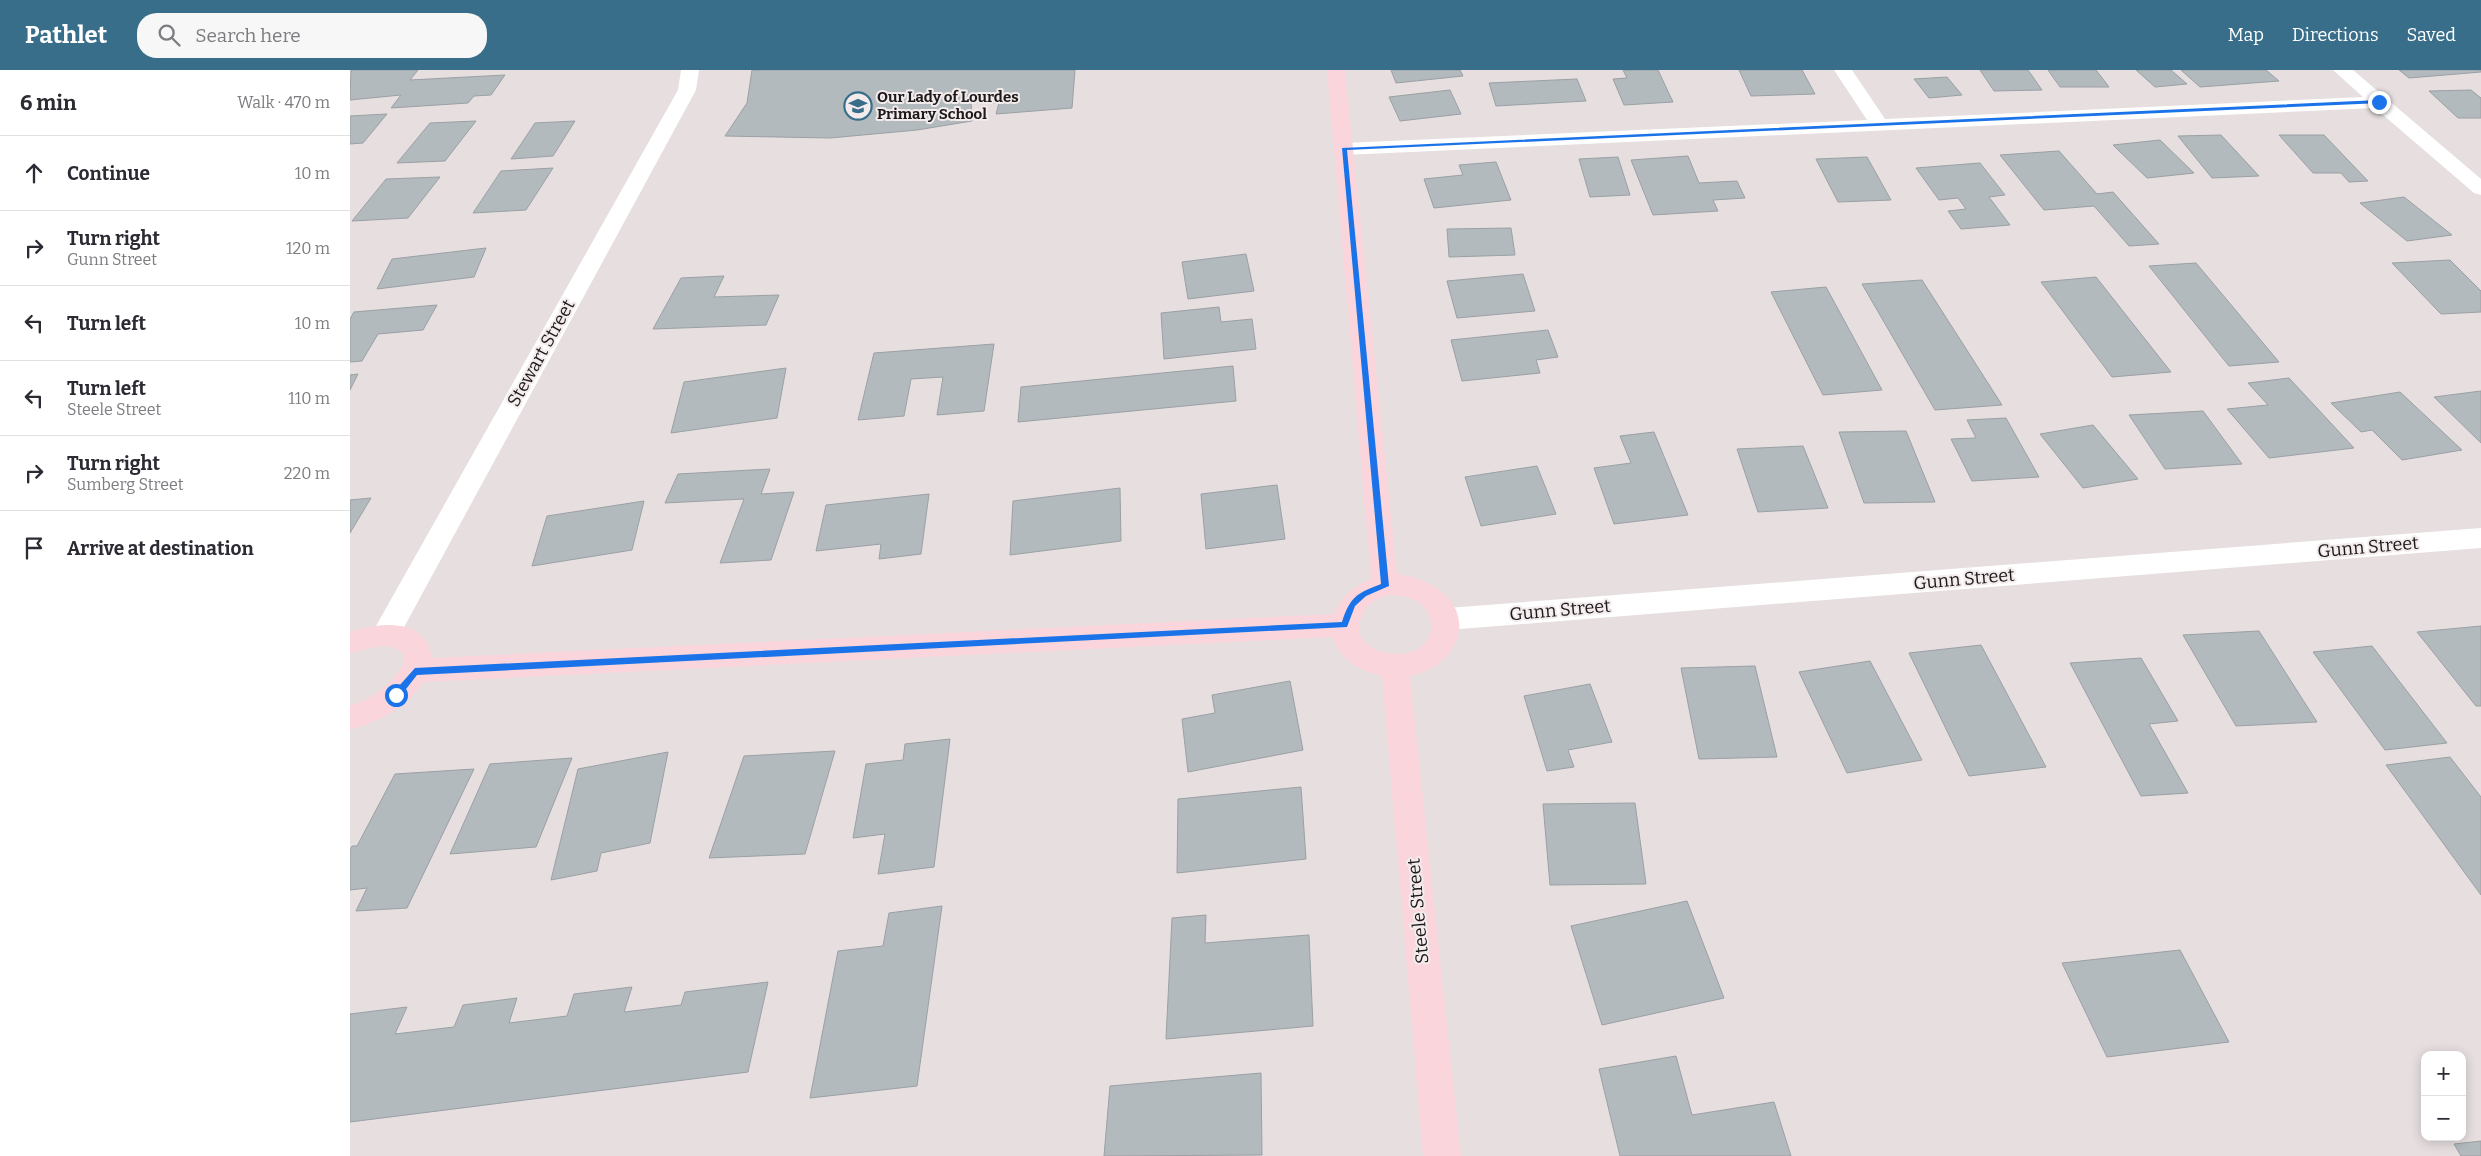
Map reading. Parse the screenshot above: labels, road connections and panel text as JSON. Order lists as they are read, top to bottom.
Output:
{
  "streets": {
    "street": ["Stewart Street", "Gunn Street", "Steele Street"]
  },
  "crossings": [
    ["Gunn Street", "Steele Street"]
  ],
  "places": {
    "school or university": ["Our Lady of Lourdes Primary School"]
  },
  "page": {
    "header": "Pathlet",
    "search": "Search here",
    "nav": ["Map", "Directions", "Saved"],
    "heading": ["6 min", "Walk · 470 m"],
    "list": [
      ["Continue", "10 m"],
      ["Turn right", "Gunn Street", "120 m"],
      ["Turn left", "10 m"],
      ["Turn left", "Steele Street", "110 m"],
      ["Turn right", "Sumberg Street", "220 m"],
      "Arrive at destination"
    ],
    "map_buttons": ["+", "−"]
  }
}
